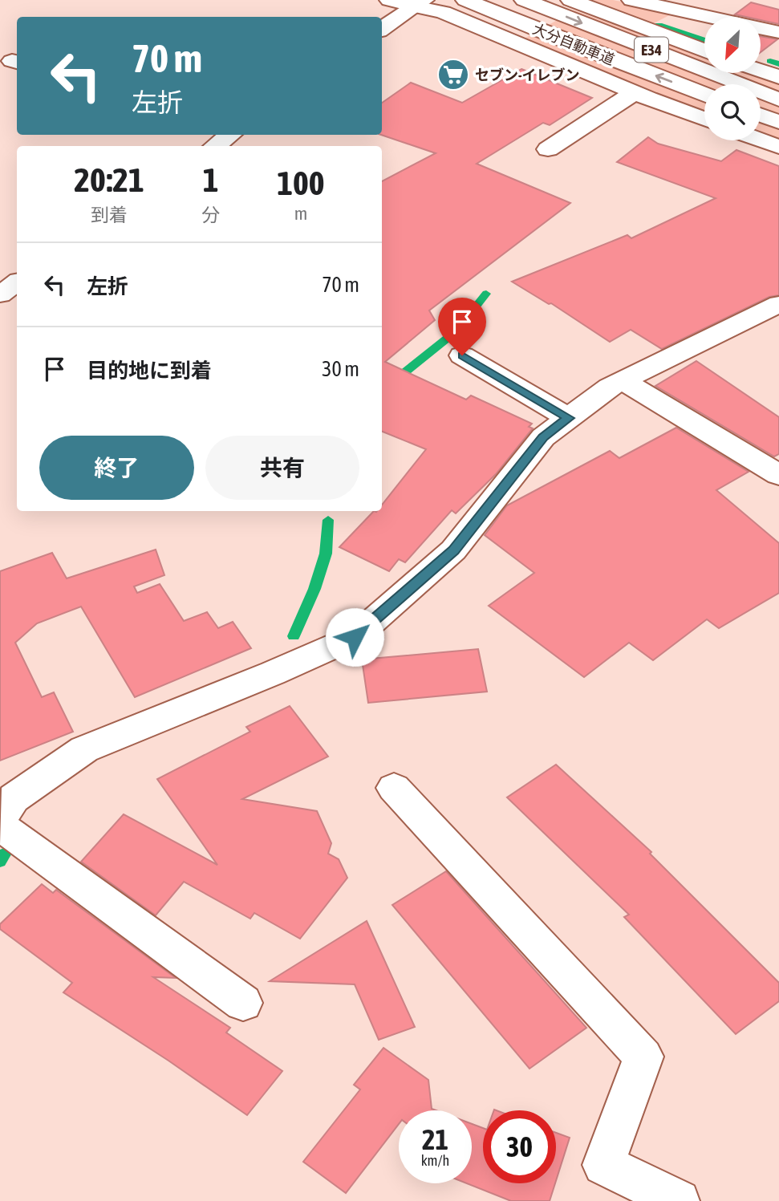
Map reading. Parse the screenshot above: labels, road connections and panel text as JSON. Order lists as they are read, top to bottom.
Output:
{
  "streets": {
    "main road": ["大分自動車道", "E34"]
  },
  "places": {
    "supermarket": ["セブン-イレブン"]
  },
  "north": "bottom left",
  "page": {
    "turn": ["70 m", "左折"],
    "eta": [
      "20:21",
      "到着",
      "1",
      "分",
      "100",
      "m"
    ],
    "list": [
      {
        "name": "左折",
        "value": "70 m"
      },
      {
        "name": "目的地に到着",
        "value": "30 m"
      }
    ],
    "buttons": ["終了", "共有"],
    "speed": "21 km/h",
    "limit": "30"
  }
}
